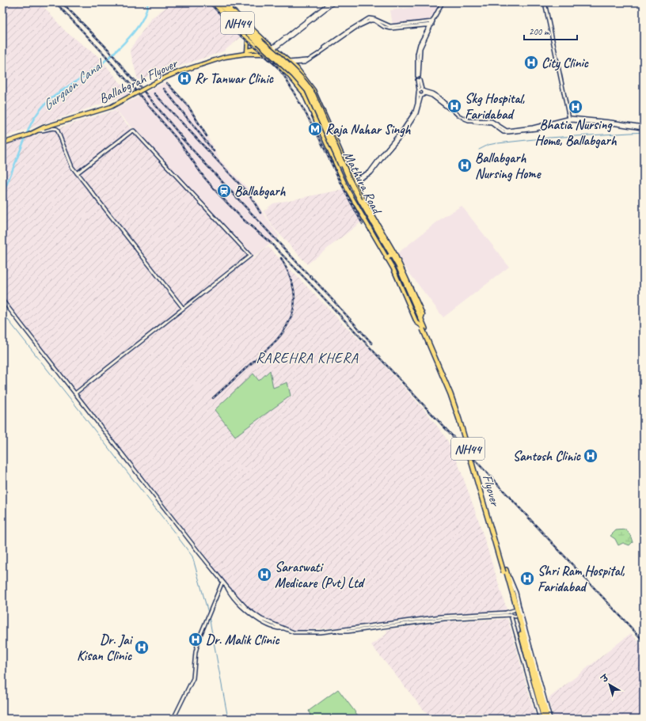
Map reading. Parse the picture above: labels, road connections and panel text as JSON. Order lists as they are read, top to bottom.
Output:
{
  "streets": {
    "highway": ["NH44", "Mathura Road", "Flyover"],
    "main road": ["Ballabgrah Flyover"]
  },
  "crossings": [
    ["NH44", "Flyover"],
    ["Mathura Road", "Flyover"]
  ],
  "districts": ["RAREHRA KHERA"],
  "water": ["Gurgaon Canal"],
  "places": {
    "hospital": [
      "City Clinic",
      "Rr Tanwar Clinic",
      "Skg Hospital, Faridabad",
      "Bhatia Nursing Home, Ballabgarh",
      "Ballabgarh Nursing Home",
      "Santosh Clinic",
      "Saraswati Medicare (Pvt) Ltd",
      "Shri Ram Hospital, Faridabad",
      "Dr. Malik Clinic",
      "Dr. Jai Kisan Clinic"
    ],
    "metro station": ["Raja Nahar Singh"],
    "station": ["Ballabgarh"]
  },
  "scale_bar": "200 m",
  "north": "top left"
}
